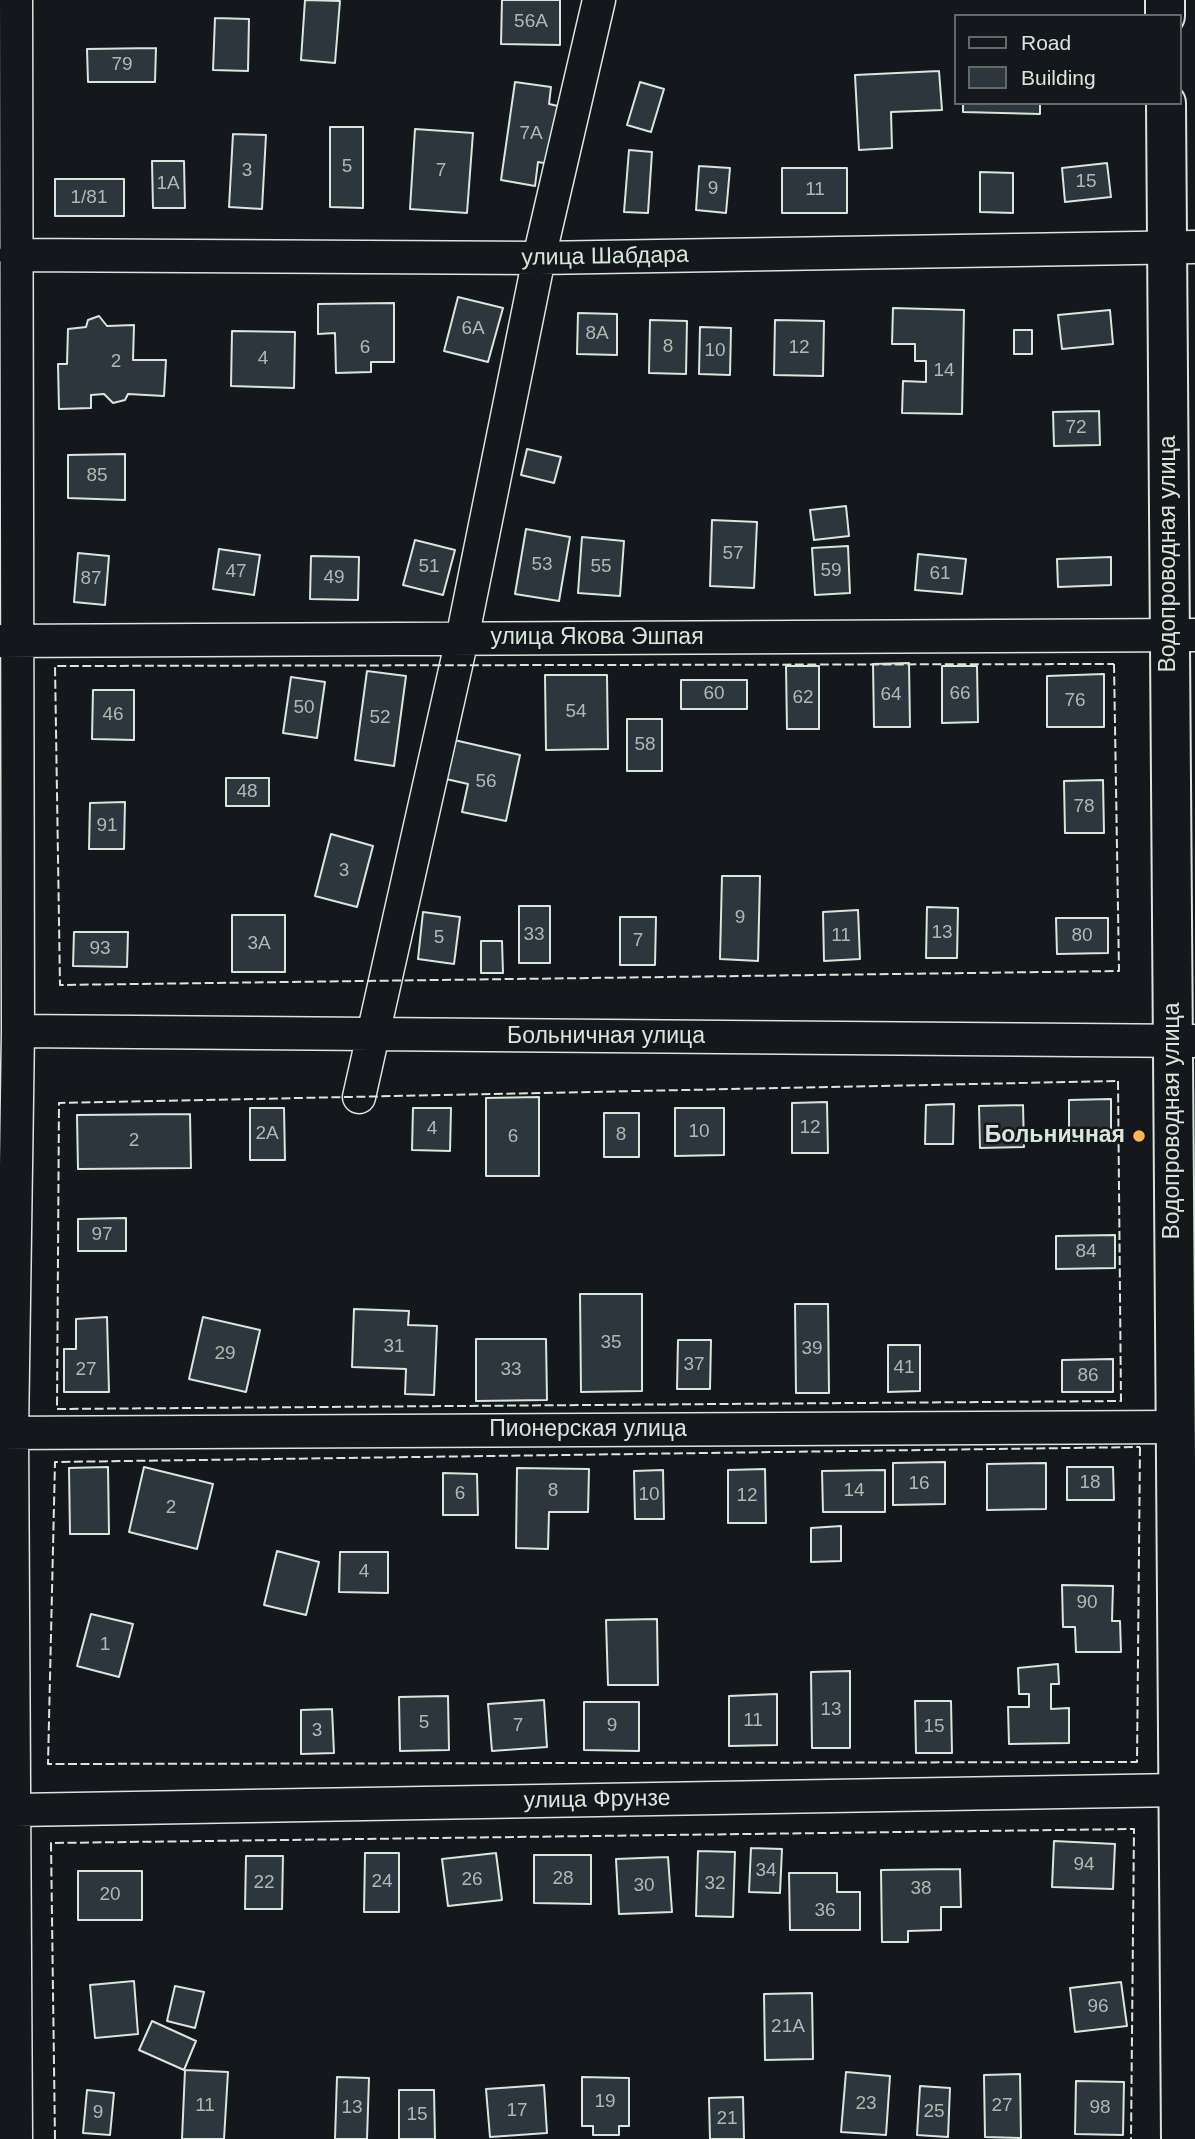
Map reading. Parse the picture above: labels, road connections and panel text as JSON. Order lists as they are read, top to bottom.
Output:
{
  "streets": {
    "main road": ["Водопроводная улица"],
    "street": [
      "улица Шабдара",
      "улица Якова Эшпая",
      "Больничная улица",
      "Пионерская улица",
      "улица Фрунзе"
    ]
  },
  "crossings": [
    ["улица Шабдара", "Водопроводная улица"],
    ["Водопроводная улица", "улица Якова Эшпая"],
    ["Водопроводная улица", "Больничная улица"],
    ["Водопроводная улица", "Пионерская улица"],
    ["Водопроводная улица", "улица Фрунзе"]
  ],
  "places": ["Больничная"],
  "house_numbers": [
    "56А",
    "79",
    "7А",
    "5",
    "3",
    "7",
    "15",
    "1А",
    "9",
    "11",
    "1/81",
    "6А",
    "8А",
    "8",
    "6",
    "12",
    "10",
    "4",
    "2",
    "14",
    "72",
    "85",
    "57",
    "53",
    "51",
    "55",
    "59",
    "47",
    "61",
    "49",
    "87",
    "60",
    "66",
    "64",
    "62",
    "76",
    "50",
    "54",
    "46",
    "52",
    "58",
    "56",
    "48",
    "78",
    "91",
    "3",
    "9",
    "13",
    "33",
    "11",
    "80",
    "5",
    "7",
    "3А",
    "93",
    "12",
    "4",
    "10",
    "2А",
    "8",
    "6",
    "2",
    "97",
    "84",
    "35",
    "31",
    "39",
    "29",
    "37",
    "41",
    "27",
    "33",
    "86",
    "18",
    "16",
    "8",
    "14",
    "6",
    "10",
    "12",
    "2",
    "4",
    "90",
    "1",
    "13",
    "11",
    "5",
    "7",
    "9",
    "15",
    "3",
    "94",
    "34",
    "28",
    "26",
    "24",
    "22",
    "32",
    "30",
    "38",
    "20",
    "36",
    "96",
    "21А",
    "19",
    "23",
    "11",
    "27",
    "13",
    "98",
    "17",
    "25",
    "9",
    "15",
    "21"
  ],
  "legend": ["Road", "Building"]
}
